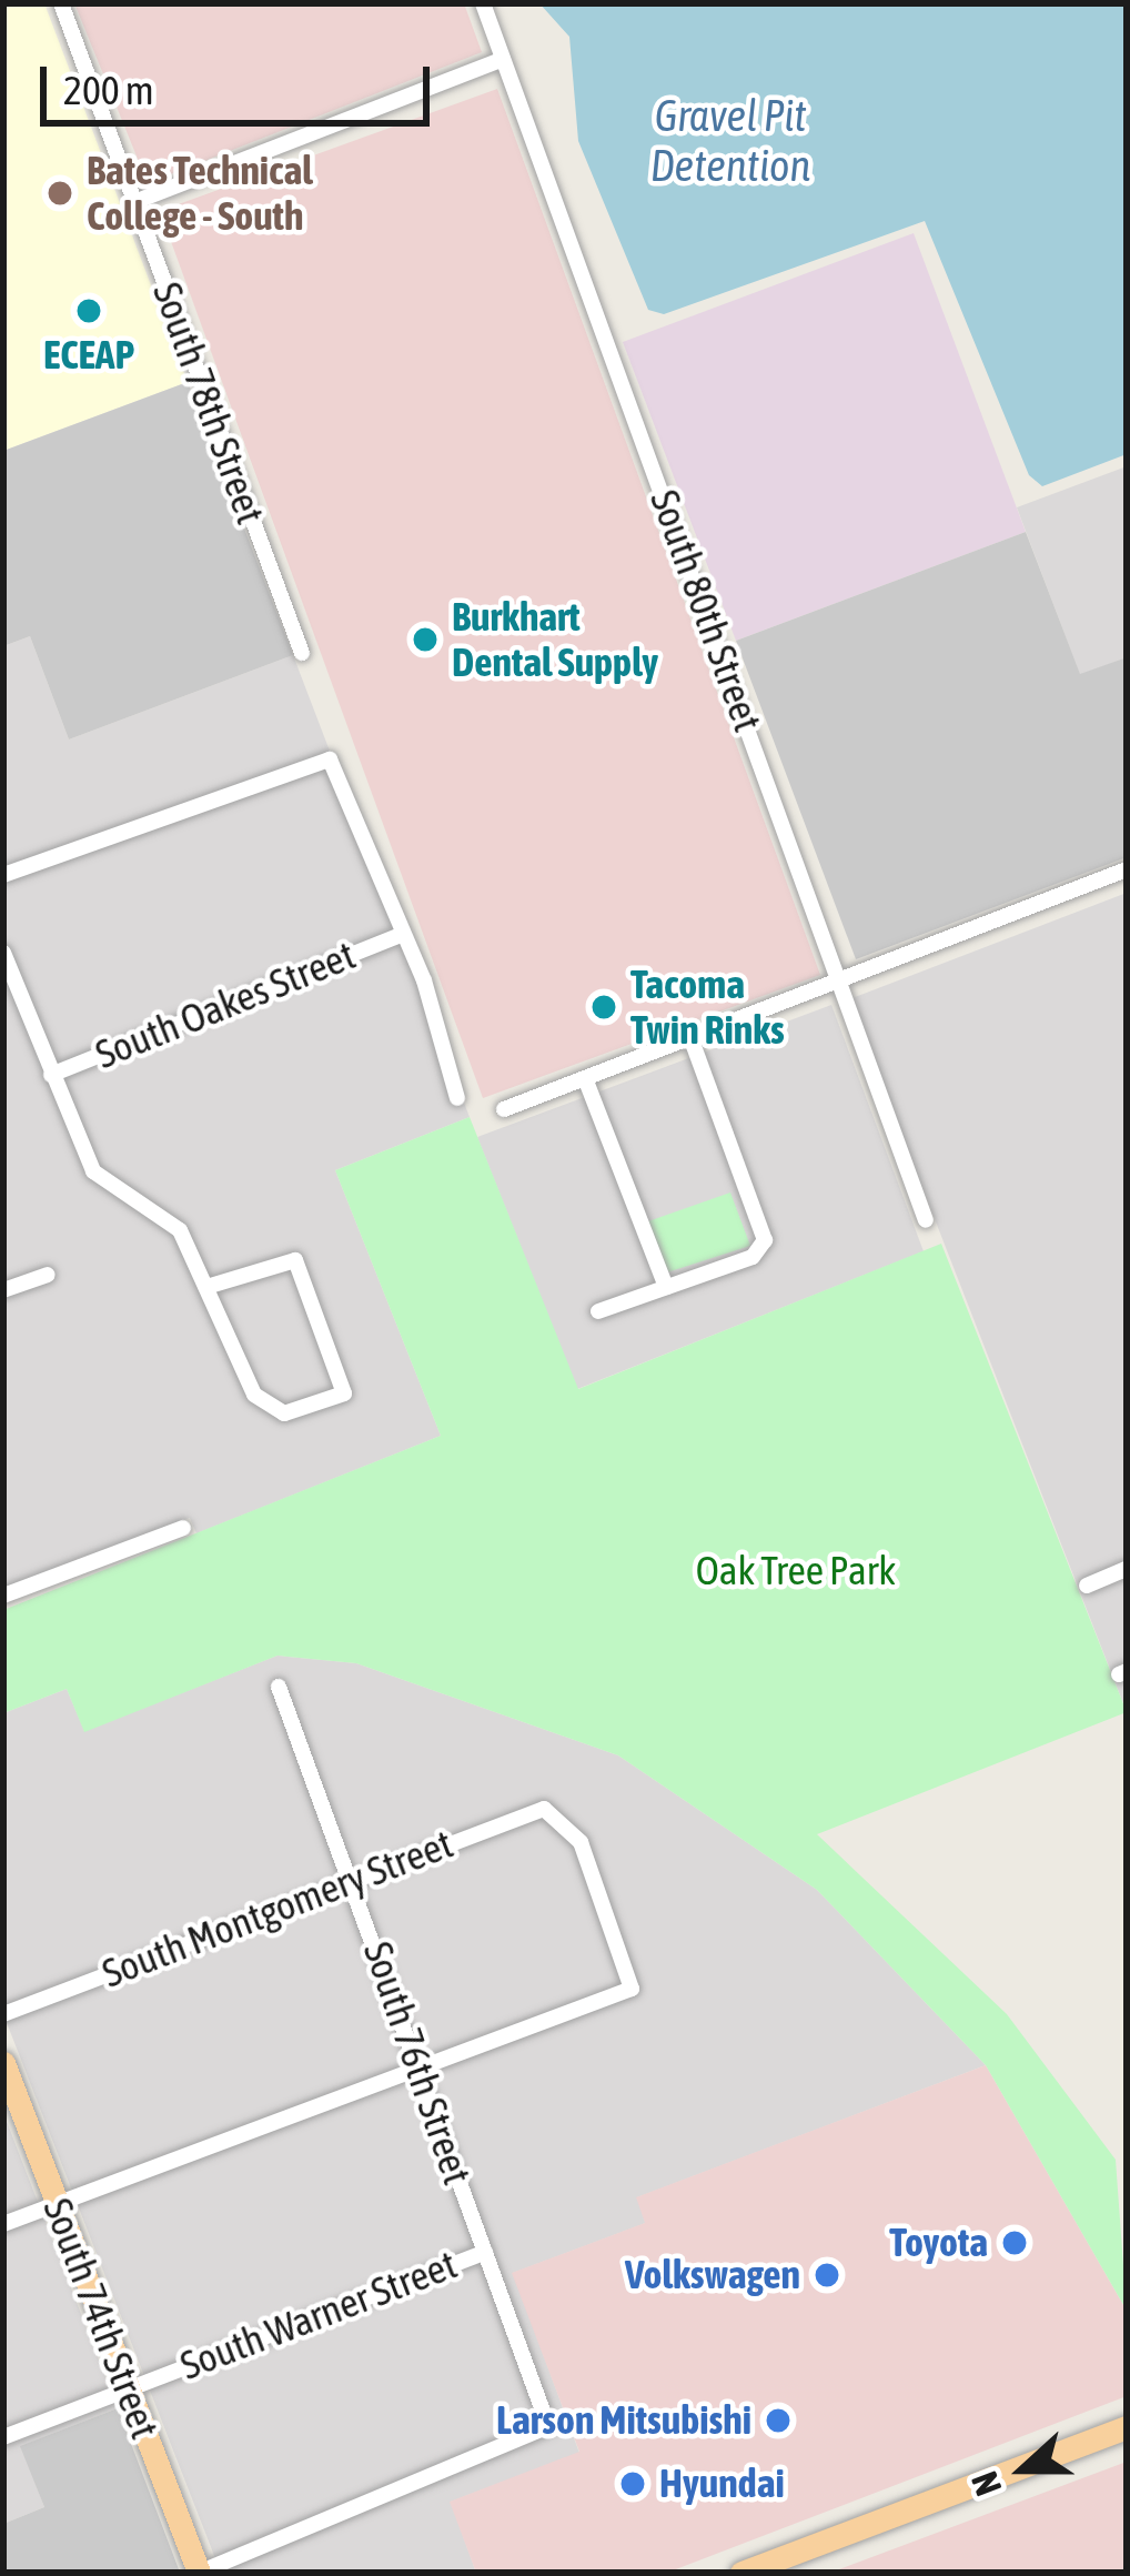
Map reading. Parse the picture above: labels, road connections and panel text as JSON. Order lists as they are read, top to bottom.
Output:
{
  "streets": {
    "main road": ["South 74th Street"],
    "street": [
      "South 78th Street",
      "South 80th Street",
      "South Oakes Street",
      "South Montgomery Street",
      "South 76th Street",
      "South Warner Street"
    ]
  },
  "crossings": [
    ["South Montgomery Street", "South 76th Street"],
    ["South 76th Street", "South Warner Street"],
    ["South 76th Street", "South 74th Street"],
    ["South Warner Street", "South 74th Street"]
  ],
  "water": ["Gravel Pit Detention"],
  "parks": ["Oak Tree Park"],
  "places": [
    "Bates Technical College - South",
    "ECEAP",
    "Burkhart Dental Supply",
    "Tacoma Twin Rinks",
    "Toyota",
    "Volkswagen",
    "Larson Mitsubishi",
    "Hyundai"
  ],
  "scale_bar": "200 m",
  "north": "left"
}
